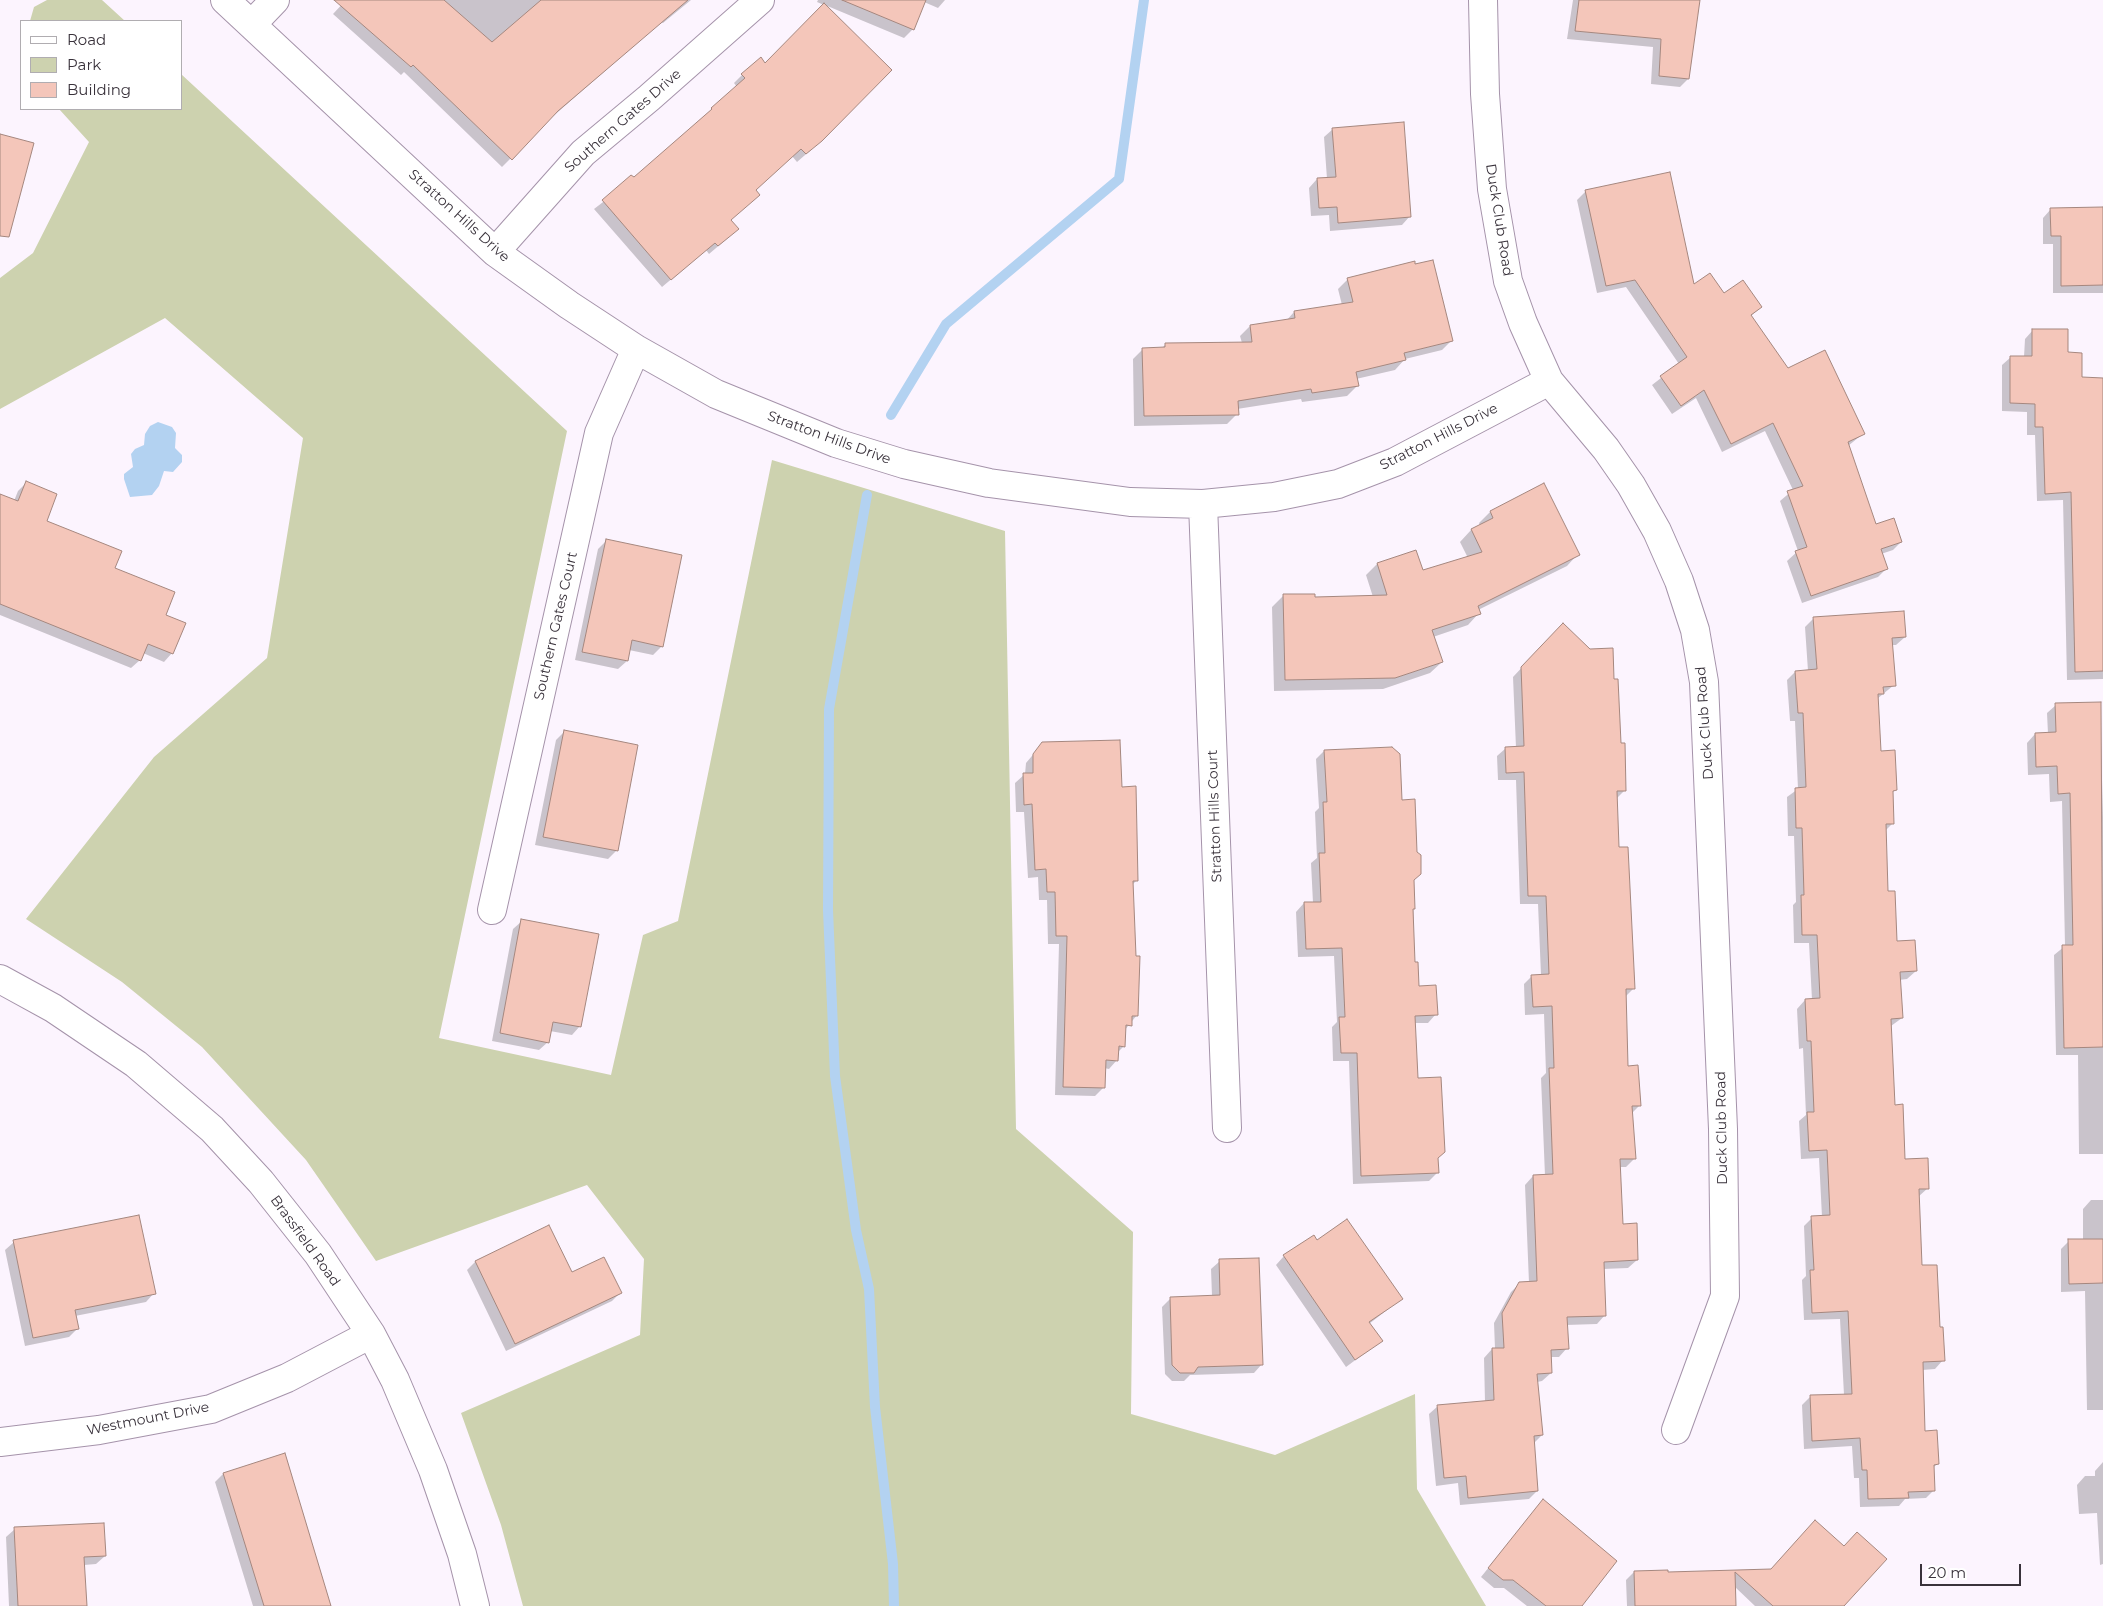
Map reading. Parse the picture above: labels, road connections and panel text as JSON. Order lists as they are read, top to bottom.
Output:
{
  "streets": {
    "street": [
      "Southern Gates Drive",
      "Stratton Hills Drive",
      "Duck Club Road",
      "Southern Gates Court",
      "Stratton Hills Court",
      "Brassfield Road",
      "Westmount Drive"
    ]
  },
  "crossings": [
    ["Southern Gates Drive", "Stratton Hills Drive"],
    ["Stratton Hills Drive", "Duck Club Road"],
    ["Stratton Hills Drive", "Southern Gates Court"],
    ["Stratton Hills Drive", "Stratton Hills Court"],
    ["Brassfield Road", "Westmount Drive"]
  ],
  "legend": ["Road", "Park", "Building"],
  "scale_bar": "20 m"
}
